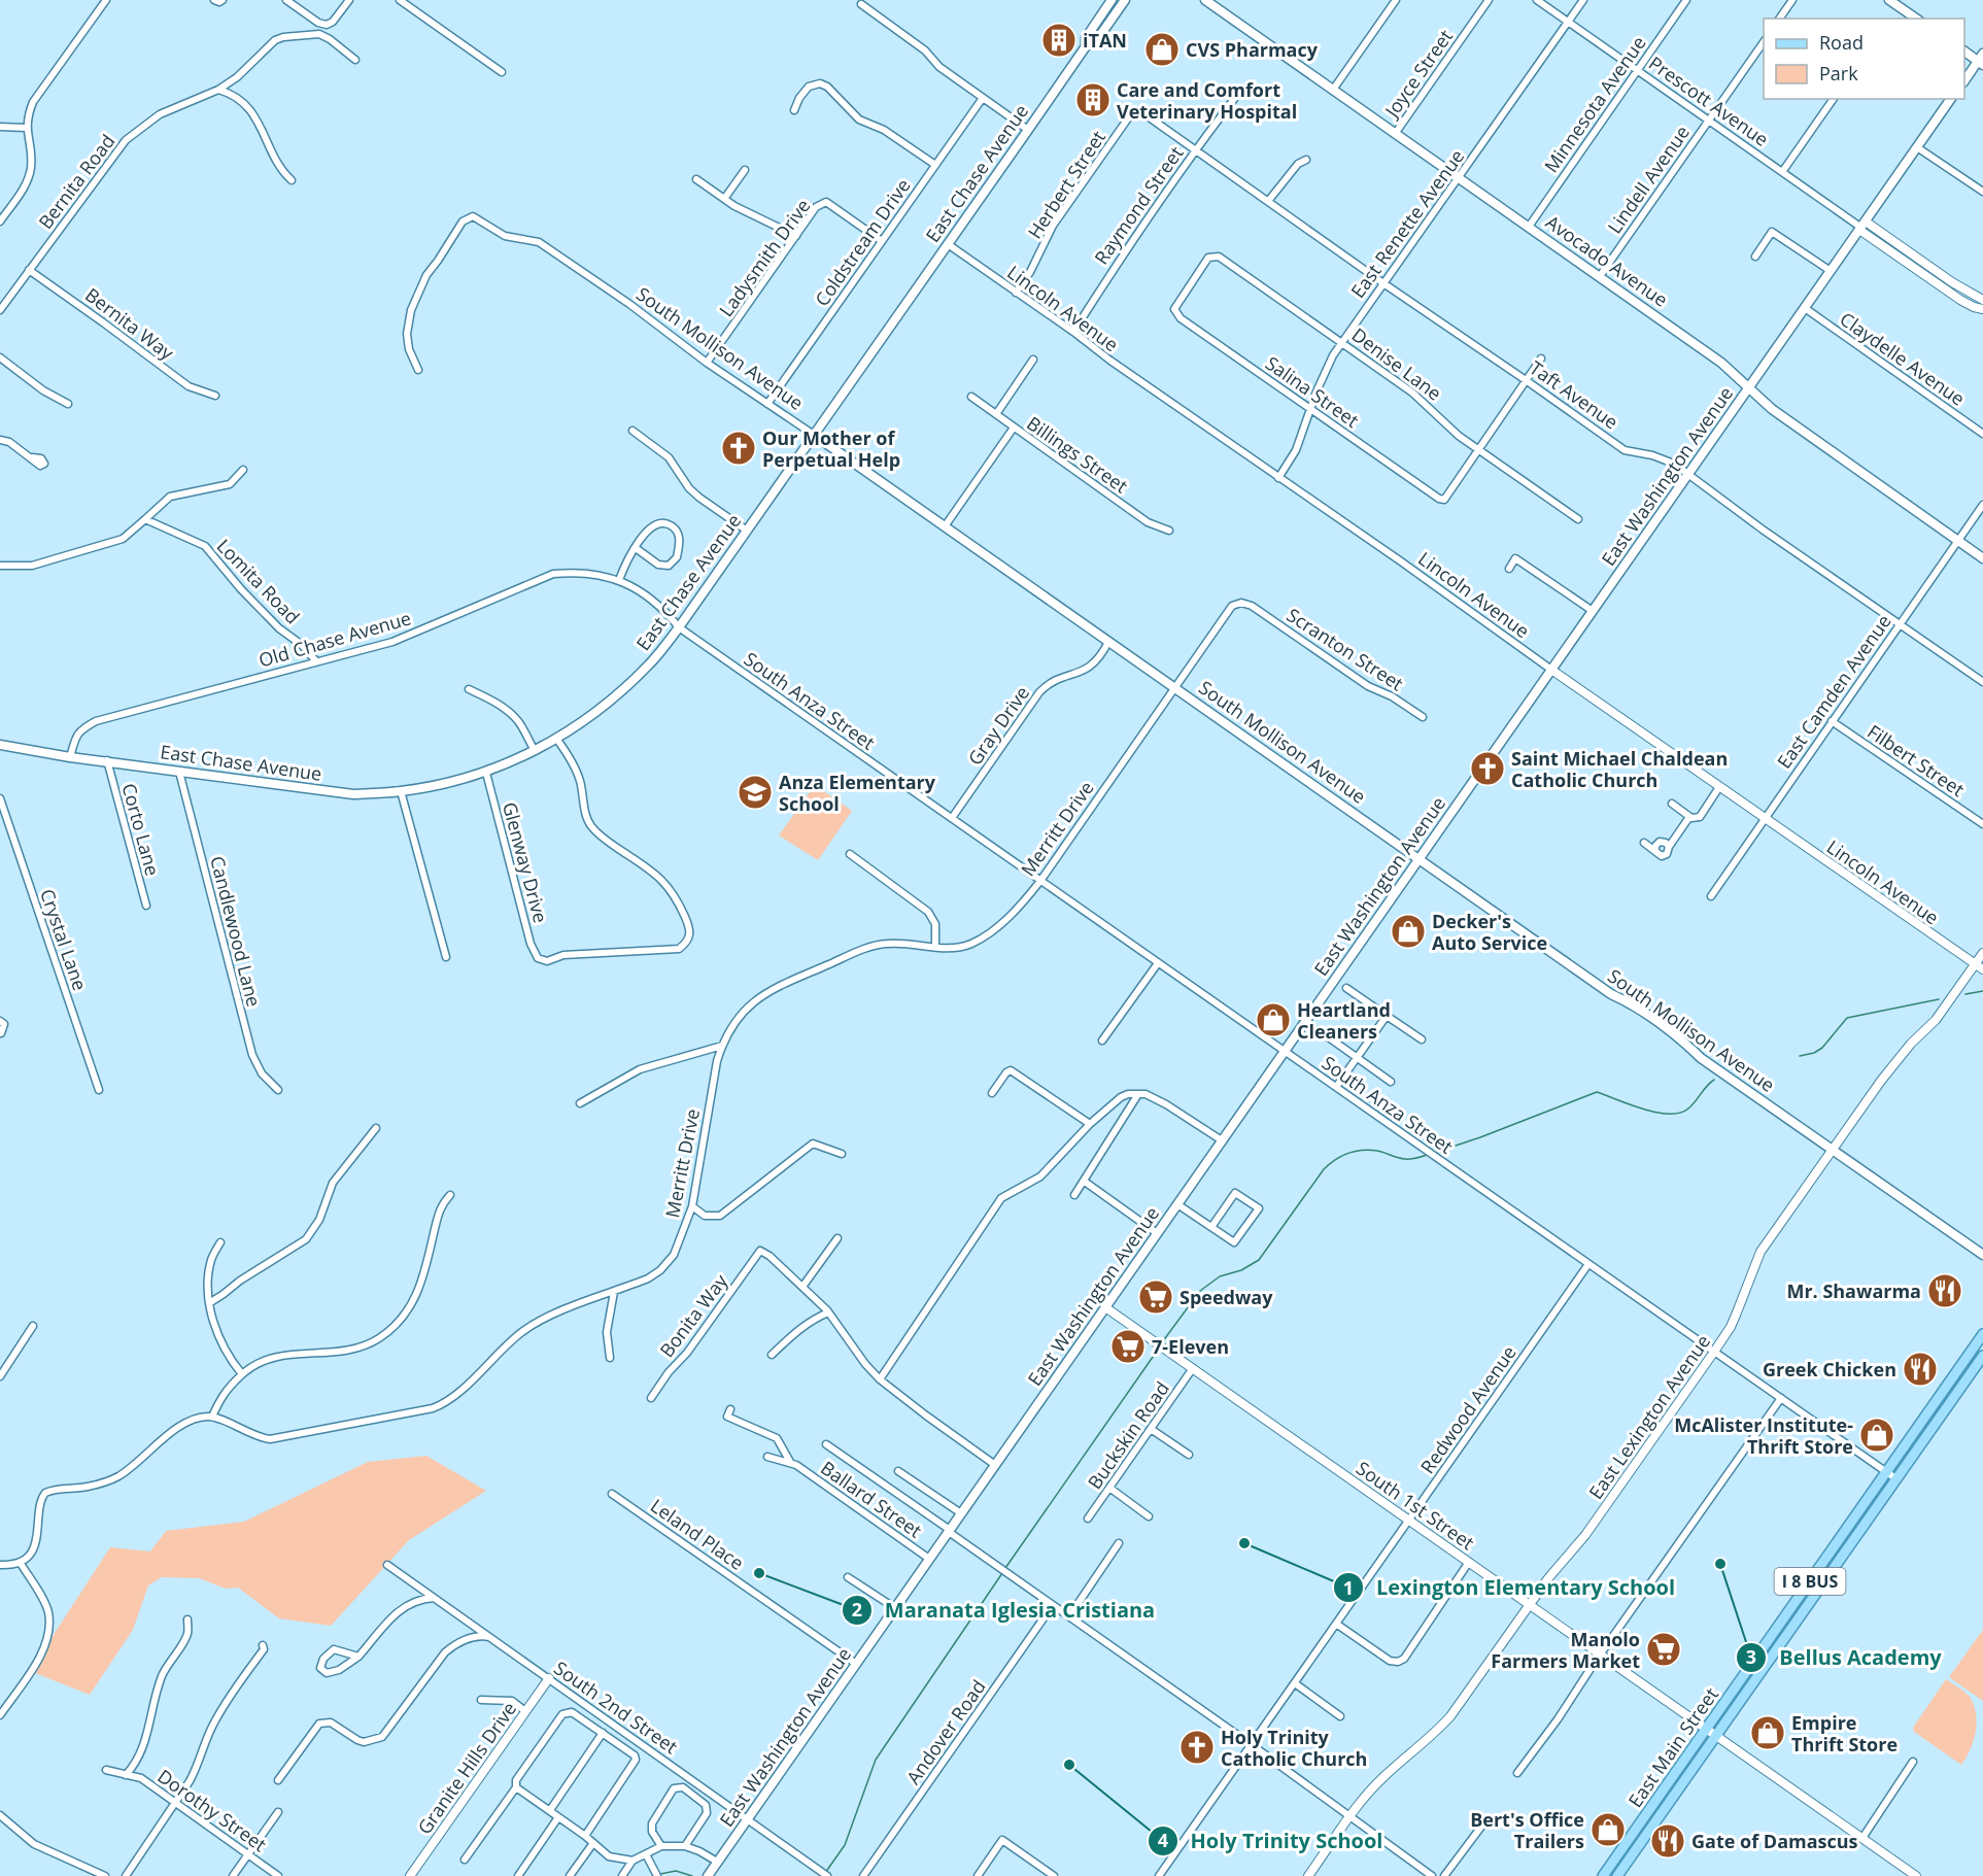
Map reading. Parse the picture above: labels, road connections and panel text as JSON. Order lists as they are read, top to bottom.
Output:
{
  "streets": {
    "main road": [
      "East Chase Avenue",
      "Avocado Avenue",
      "South Mollison Avenue",
      "East Washington Avenue",
      "I 8 BUS",
      "East Main Street"
    ],
    "street": [
      "Joyce Street",
      "Prescott Avenue",
      "Minnesota Avenue",
      "Lindell Avenue",
      "Bernita Road",
      "Herbert Street",
      "Raymond Street",
      "East Renette Avenue",
      "Coldstream Drive",
      "Ladysmith Drive",
      "Lincoln Avenue",
      "Bernita Way",
      "Claydelle Avenue",
      "Denise Lane",
      "Salina Street",
      "Taft Avenue",
      "Billings Street",
      "Lomita Road",
      "Old Chase Avenue",
      "Scranton Street",
      "East Camden Avenue",
      "South Anza Street",
      "Gray Drive",
      "Filbert Street",
      "Merritt Drive",
      "Corto Lane",
      "Glenway Drive",
      "Candlewood Lane",
      "Crystal Lane",
      "Bonita Way",
      "Redwood Avenue",
      "East Lexington Avenue",
      "Buckskin Road",
      "Ballard Street",
      "South 1st Street",
      "Leland Place",
      "South 2nd Street",
      "Andover Road",
      "Granite Hills Drive",
      "Dorothy Street"
    ]
  },
  "crossings": [
    ["Joyce Street", "Avocado Avenue"],
    ["Prescott Avenue", "Minnesota Avenue"],
    ["Prescott Avenue", "Lindell Avenue"],
    ["Prescott Avenue", "East Renette Avenue"],
    ["Prescott Avenue", "East Washington Avenue"],
    ["Minnesota Avenue", "Avocado Avenue"],
    ["East Chase Avenue", "Lincoln Avenue"],
    ["East Chase Avenue", "South Mollison Avenue"],
    ["East Chase Avenue", "Old Chase Avenue"],
    ["East Chase Avenue", "South Anza Street"],
    ["East Chase Avenue", "Corto Lane"],
    ["East Chase Avenue", "Glenway Drive"],
    ["East Chase Avenue", "Candlewood Lane"],
    ["Lindell Avenue", "Avocado Avenue"],
    ["Bernita Road", "Bernita Way"],
    ["Herbert Street", "Lincoln Avenue"],
    ["Herbert Street", "Taft Avenue"],
    ["Raymond Street", "Lincoln Avenue"],
    ["Raymond Street", "Taft Avenue"],
    ["East Renette Avenue", "Avocado Avenue"],
    ["East Renette Avenue", "Lincoln Avenue"],
    ["East Renette Avenue", "Denise Lane"],
    ["East Renette Avenue", "Salina Street"],
    ["East Renette Avenue", "Taft Avenue"],
    ["Coldstream Drive", "Ladysmith Drive"],
    ["Coldstream Drive", "South Mollison Avenue"],
    ["Ladysmith Drive", "South Mollison Avenue"],
    ["Avocado Avenue", "East Washington Avenue"],
    ["Avocado Avenue", "East Camden Avenue"],
    ["Lincoln Avenue", "East Washington Avenue"],
    ["Lincoln Avenue", "East Camden Avenue"],
    ["Lincoln Avenue", "East Lexington Avenue"],
    ["South Mollison Avenue", "East Washington Avenue"],
    ["South Mollison Avenue", "Gray Drive"],
    ["South Mollison Avenue", "Merritt Drive"],
    ["South Mollison Avenue", "East Lexington Avenue"],
    ["Claydelle Avenue", "East Washington Avenue"],
    ["Denise Lane", "Salina Street"],
    ["Taft Avenue", "East Washington Avenue"],
    ["Taft Avenue", "East Camden Avenue"],
    ["East Washington Avenue", "South Anza Street"],
    ["East Washington Avenue", "Ballard Street"],
    ["East Washington Avenue", "South 1st Street"],
    ["East Washington Avenue", "Leland Place"],
    ["East Washington Avenue", "South 2nd Street"],
    ["Lomita Road", "Old Chase Avenue"],
    ["Old Chase Avenue", "South Anza Street"],
    ["Scranton Street", "Merritt Drive"],
    ["East Camden Avenue", "Filbert Street"],
    ["South Anza Street", "Gray Drive"],
    ["South Anza Street", "Merritt Drive"],
    ["South Anza Street", "Redwood Avenue"],
    ["South Anza Street", "East Lexington Avenue"],
    ["South Anza Street", "East Main Street"],
    ["Redwood Avenue", "Ballard Street"],
    ["Redwood Avenue", "South 1st Street"],
    ["East Lexington Avenue", "Ballard Street"],
    ["East Lexington Avenue", "South 1st Street"],
    ["Buckskin Road", "South 1st Street"],
    ["Ballard Street", "Andover Road"],
    ["South 1st Street", "East Main Street"],
    ["South 2nd Street", "Granite Hills Drive"]
  ],
  "places": {
    "building": ["iTAN", "Care and Comfort Veterinary Hospital"],
    "shop": [
      "CVS Pharmacy",
      "Decker's Auto Service",
      "Heartland Cleaners",
      "McAlister Institute- Thrift Store",
      "Empire Thrift Store",
      "Bert's Office Trailers"
    ],
    "church": ["Our Mother of Perpetual Help", "Saint Michael Chaldean Catholic Church", "Holy Trinity Catholic Church"],
    "school or university": ["Anza Elementary School"],
    "restaurant": ["Mr. Shawarma", "Greek Chicken", "Gate of Damascus"],
    "supermarket": ["Speedway", "7-Eleven", "Manolo Farmers Market"],
    "other": [
      "Lexington Elementary School",
      "Bellus Academy",
      "Maranata Iglesia Cristiana",
      "Holy Trinity School"
    ]
  },
  "legend": ["Road", "Park"]
}
